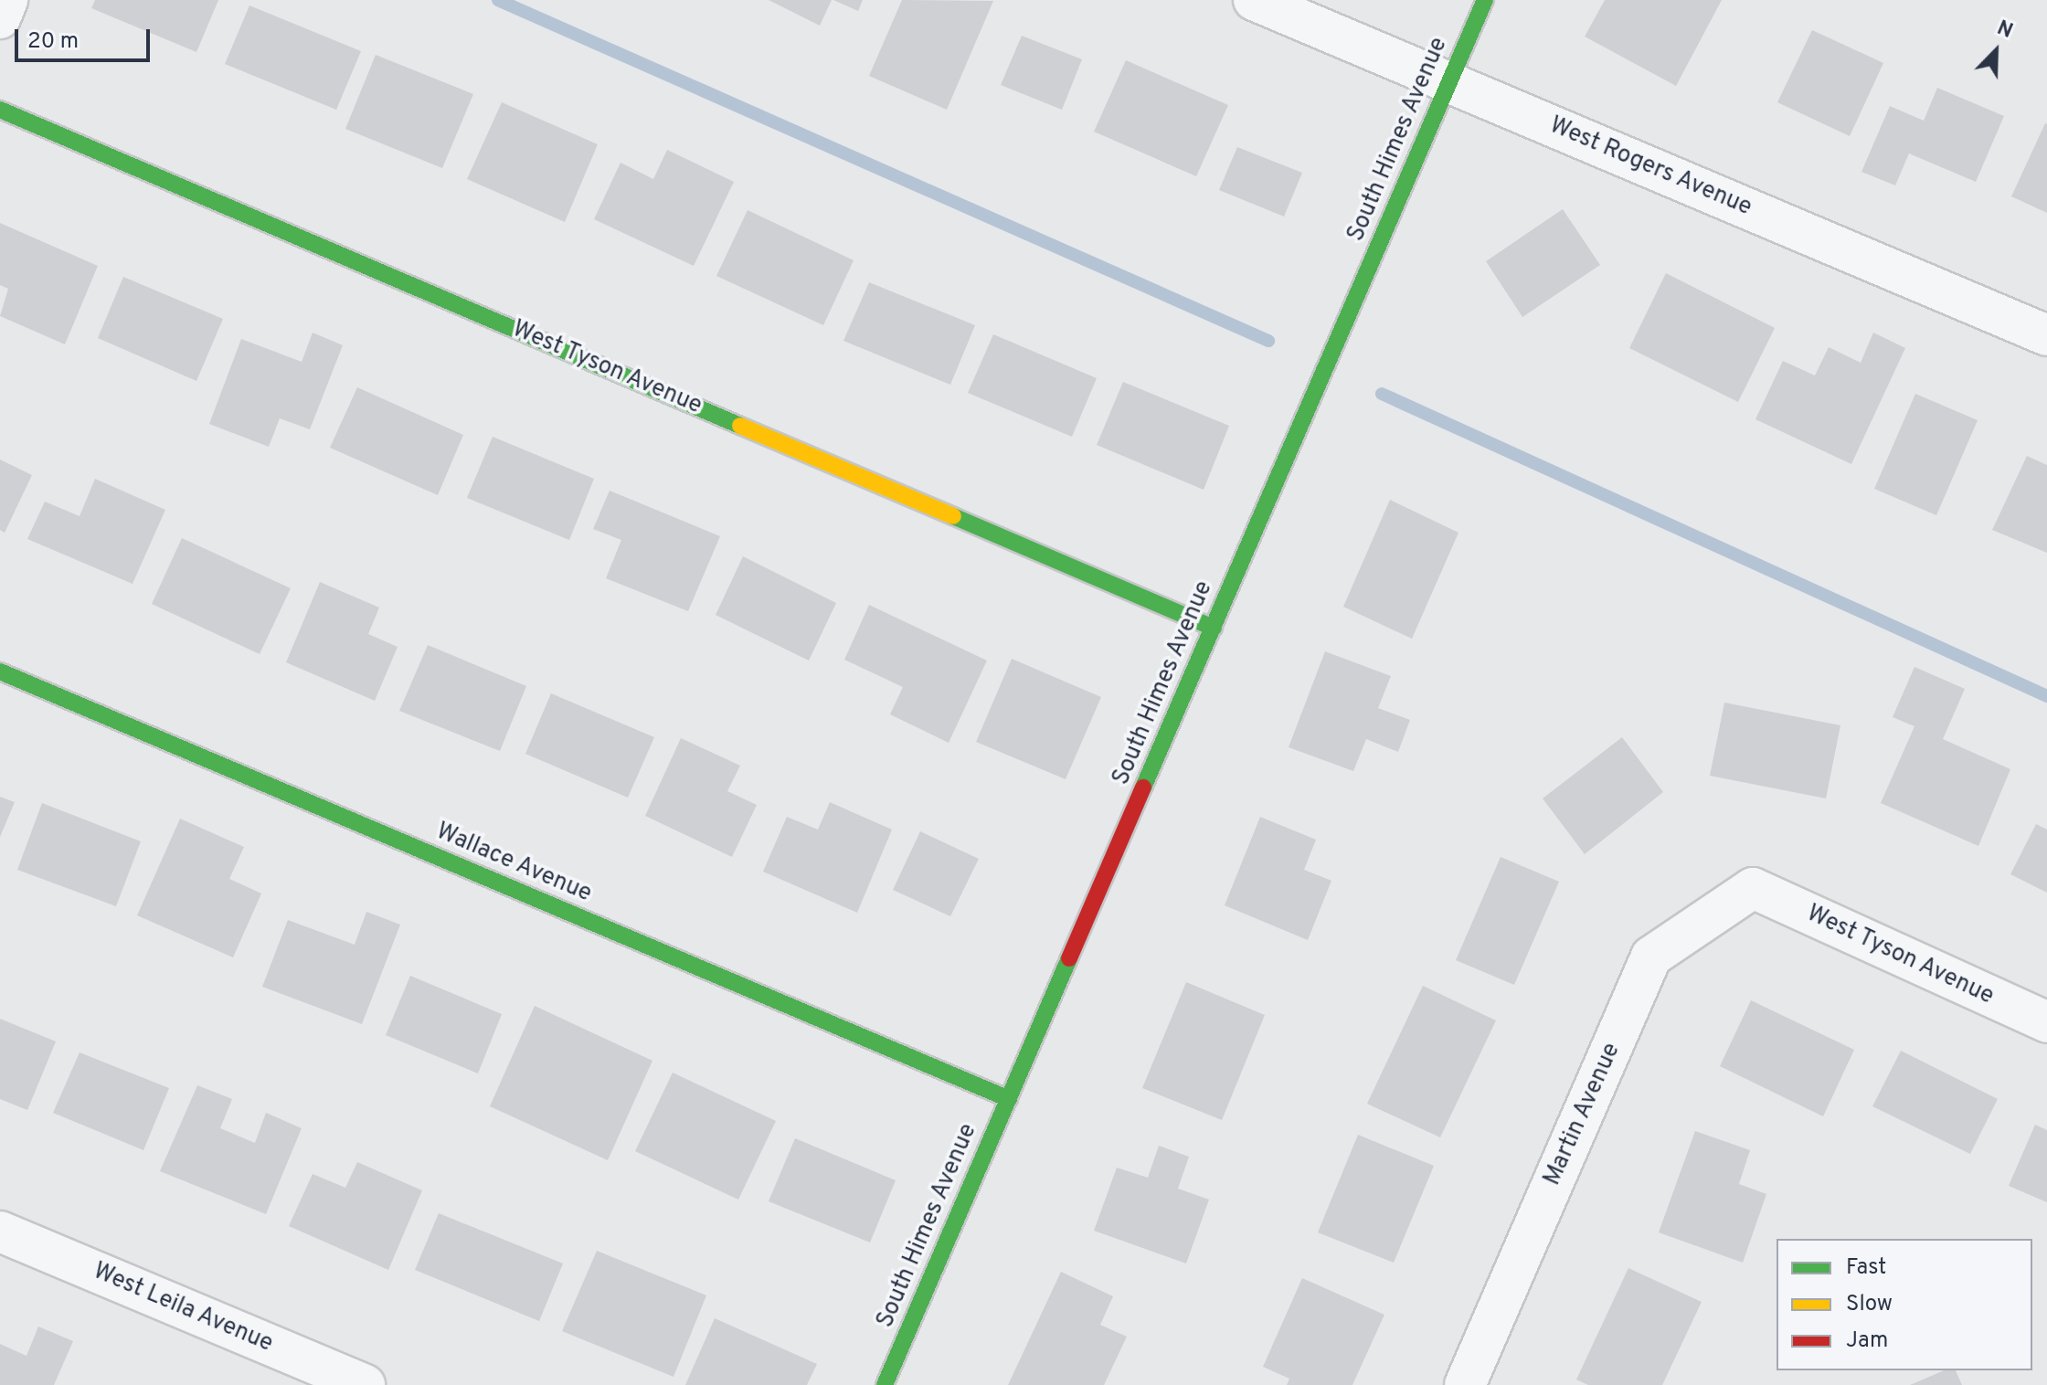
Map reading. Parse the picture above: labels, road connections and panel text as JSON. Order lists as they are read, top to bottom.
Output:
{
  "streets": {
    "street": [
      "South Himes Avenue",
      "West Rogers Avenue",
      "West Tyson Avenue",
      "Wallace Avenue",
      "Martin Avenue",
      "West Leila Avenue"
    ]
  },
  "crossings": [
    ["South Himes Avenue", "West Rogers Avenue"],
    ["South Himes Avenue", "West Tyson Avenue"],
    ["South Himes Avenue", "Wallace Avenue"],
    ["West Tyson Avenue", "Martin Avenue"]
  ],
  "legend": ["Fast", "Slow", "Jam"],
  "scale_bar": "20 m",
  "north": "top right"
}
